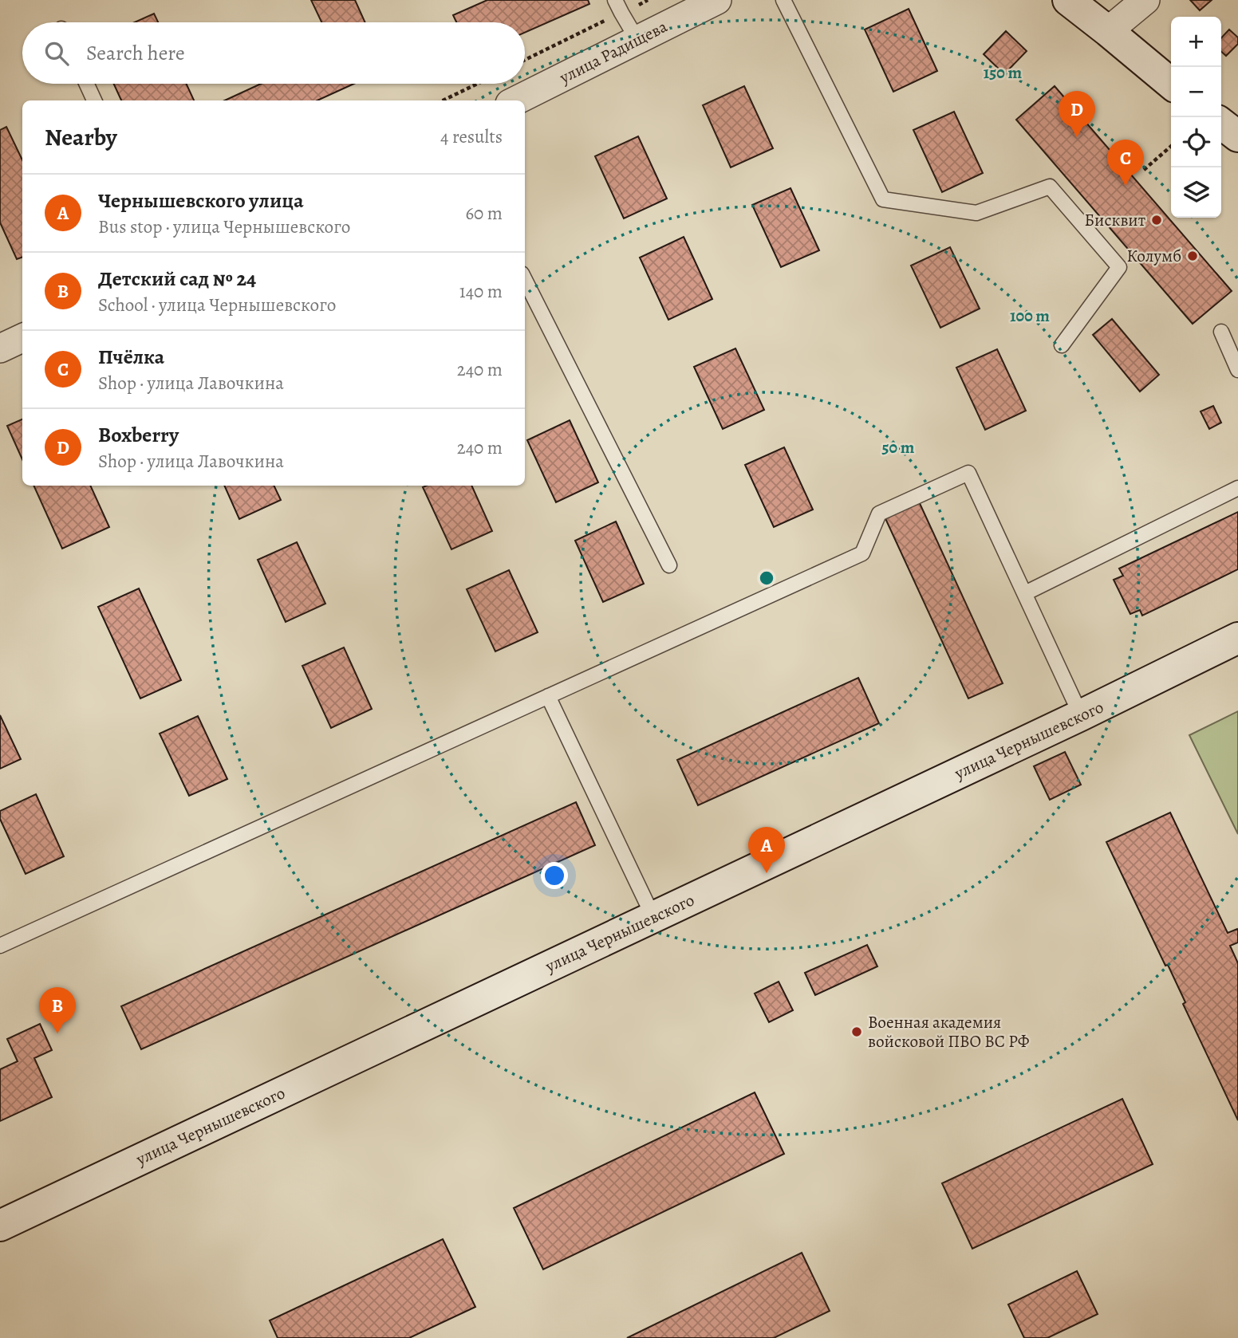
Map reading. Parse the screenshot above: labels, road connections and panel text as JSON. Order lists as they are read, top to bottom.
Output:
{
  "streets": {
    "street": ["улица Радищева", "улица Чернышевского"]
  },
  "places": ["Бисквит", "Колумб", "Военная академия войсковой ПВО ВС РФ"],
  "page": {
    "map_buttons": ["+", "−"],
    "search": "Search here",
    "pins": [
      "D",
      "C",
      "A",
      "B"
    ],
    "heading": ["Nearby", "4 results"],
    "list": [
      {
        "mark": "A",
        "name": "Чернышевского улица",
        "note": "Bus stop · улица Чернышевского",
        "value": "60 m"
      },
      {
        "mark": "B",
        "name": "Детский сад № 24",
        "note": "School · улица Чернышевского",
        "value": "140 m"
      },
      {
        "mark": "C",
        "name": "Пчёлка",
        "note": "Shop · улица Лавочкина",
        "value": "240 m"
      },
      {
        "mark": "D",
        "name": "Boxberry",
        "note": "Shop · улица Лавочкина",
        "value": "240 m"
      }
    ]
  },
  "rings": ["150 m", "100 m", "50 m"]
}
